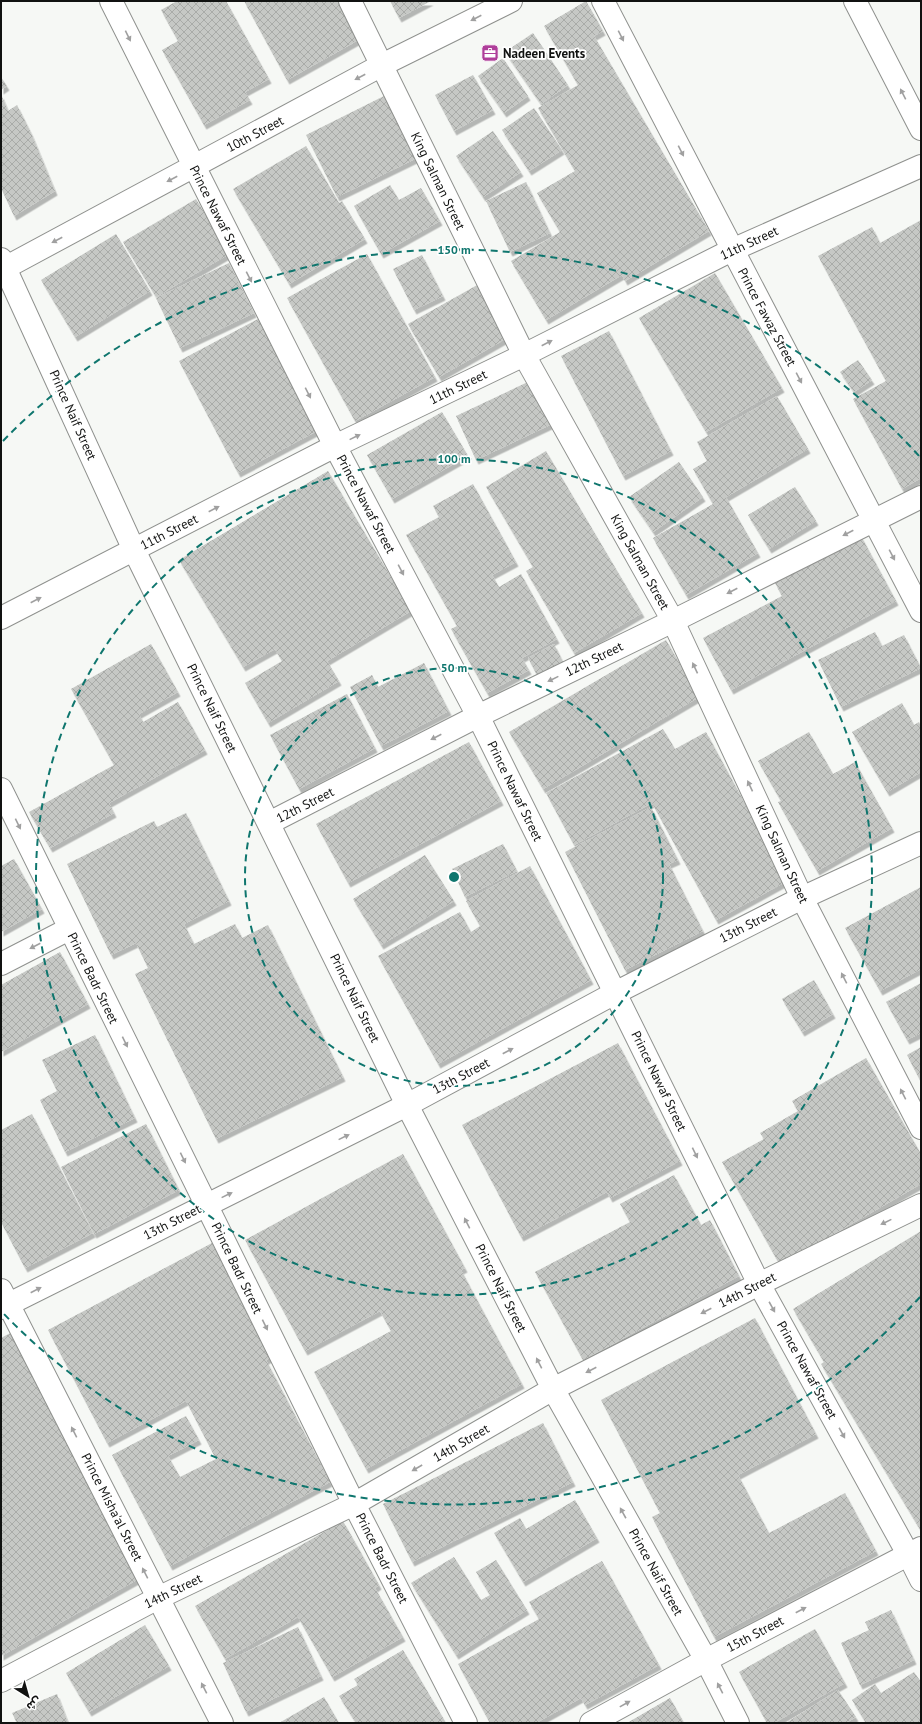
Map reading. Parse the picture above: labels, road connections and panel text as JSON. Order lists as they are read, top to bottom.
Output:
{
  "streets": {
    "street": [
      "10th Street",
      "King Salman Street",
      "Prince Nawaf Street",
      "11th Street",
      "Prince Fawaz Street",
      "Prince Naif Street",
      "12th Street",
      "13th Street",
      "Prince Badr Street",
      "14th Street",
      "Prince Misha'al Street",
      "15th Street"
    ]
  },
  "crossings": [
    ["10th Street", "King Salman Street"],
    ["10th Street", "Prince Nawaf Street"],
    ["10th Street", "Prince Naif Street"],
    ["King Salman Street", "11th Street"],
    ["King Salman Street", "12th Street"],
    ["King Salman Street", "13th Street"],
    ["Prince Nawaf Street", "11th Street"],
    ["Prince Nawaf Street", "12th Street"],
    ["Prince Nawaf Street", "13th Street"],
    ["Prince Nawaf Street", "14th Street"],
    ["Prince Nawaf Street", "15th Street"],
    ["11th Street", "Prince Fawaz Street"],
    ["11th Street", "Prince Naif Street"],
    ["Prince Fawaz Street", "12th Street"],
    ["Prince Naif Street", "12th Street"],
    ["Prince Naif Street", "13th Street"],
    ["Prince Naif Street", "14th Street"],
    ["Prince Naif Street", "15th Street"],
    ["13th Street", "Prince Badr Street"],
    ["13th Street", "Prince Misha'al Street"],
    ["Prince Badr Street", "14th Street"],
    ["14th Street", "Prince Misha'al Street"]
  ],
  "one_way": [
    "10th Street",
    "King Salman Street",
    "Prince Nawaf Street",
    "11th Street",
    "Prince Fawaz Street",
    "Prince Naif Street",
    "12th Street",
    "13th Street",
    "Prince Badr Street",
    "14th Street",
    "Prince Misha'al Street",
    "15th Street"
  ],
  "places": {
    "office": ["Nadeen Events"]
  },
  "north": "bottom right",
  "rings": ["150 m", "100 m", "50 m"]
}
